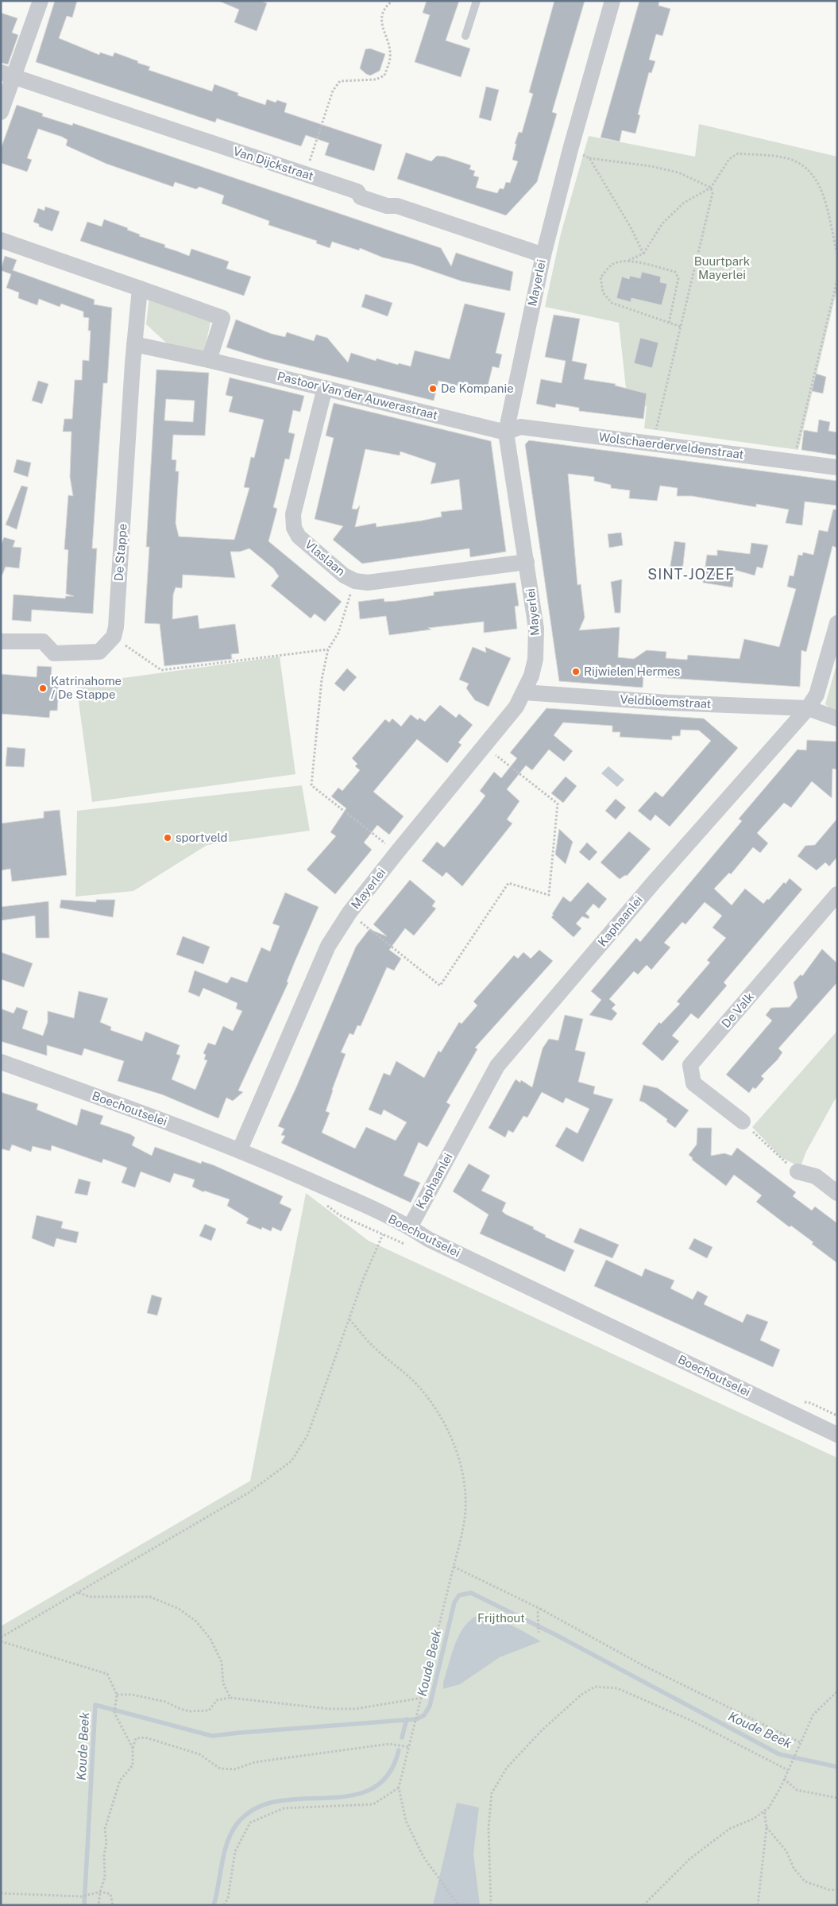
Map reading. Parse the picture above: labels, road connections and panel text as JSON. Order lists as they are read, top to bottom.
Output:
{
  "streets": {
    "street": [
      "Van Dijckstraat",
      "Mayerlei",
      "Pastoor Van der Auwerastraat",
      "Wolschaerderveldenstraat",
      "De Stappe",
      "Vlaslaan",
      "Veldbloemstraat",
      "Kaphaanlei",
      "De Valk",
      "Boechoutselei"
    ]
  },
  "crossings": [
    ["Van Dijckstraat", "Mayerlei"],
    ["Mayerlei", "Pastoor Van der Auwerastraat"],
    ["Mayerlei", "Wolschaerderveldenstraat"],
    ["Mayerlei", "Vlaslaan"],
    ["Mayerlei", "Veldbloemstraat"],
    ["Mayerlei", "Boechoutselei"],
    ["Pastoor Van der Auwerastraat", "Wolschaerderveldenstraat"],
    ["Pastoor Van der Auwerastraat", "De Stappe"],
    ["Pastoor Van der Auwerastraat", "Vlaslaan"],
    ["Veldbloemstraat", "Kaphaanlei"],
    ["Kaphaanlei", "Boechoutselei"]
  ],
  "districts": ["SINT-JOZEF"],
  "water": ["Koude Beek"],
  "parks": ["Buurtpark Mayerlei", "Frijthout"],
  "places": [
    "De Kompanie",
    "Rijwielen Hermes",
    "Katrinahome / De Stappe",
    "sportveld"
  ]
}
